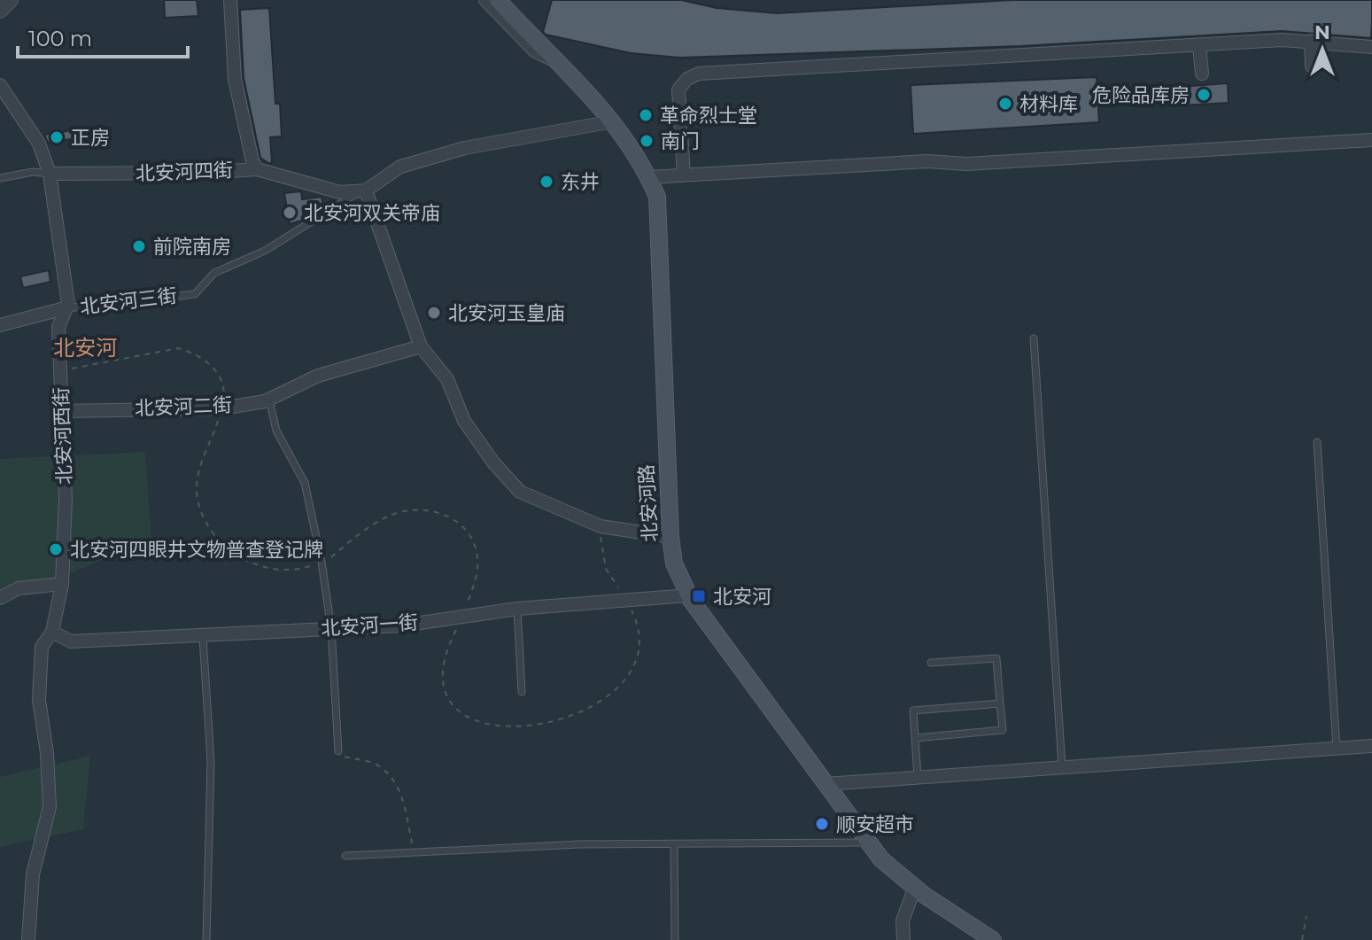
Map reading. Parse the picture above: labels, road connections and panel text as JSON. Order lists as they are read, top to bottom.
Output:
{
  "streets": {
    "main road": ["北安河路"],
    "street": [
      "北安河四街",
      "北安河三街",
      "北安河二街",
      "北安河西街",
      "北安河一街"
    ]
  },
  "crossings": [
    ["北安河四街", "北安河三街"],
    ["北安河四街", "北安河西街"],
    ["北安河三街", "北安河西街"],
    ["北安河二街", "北安河西街"],
    ["北安河西街", "北安河一街"],
    ["北安河路", "北安河一街"]
  ],
  "districts": ["北安河"],
  "places": {
    "other": [
      "危险品库房",
      "材料库",
      "革命烈士堂",
      "正房",
      "南门",
      "东井",
      "北安河双关帝庙",
      "前院南房",
      "北安河玉皇庙",
      "北安河四眼井文物普查登记牌",
      "顺安超市"
    ],
    "transit": ["北安河"]
  },
  "scale_bar": "100 m",
  "north": "top"
}
